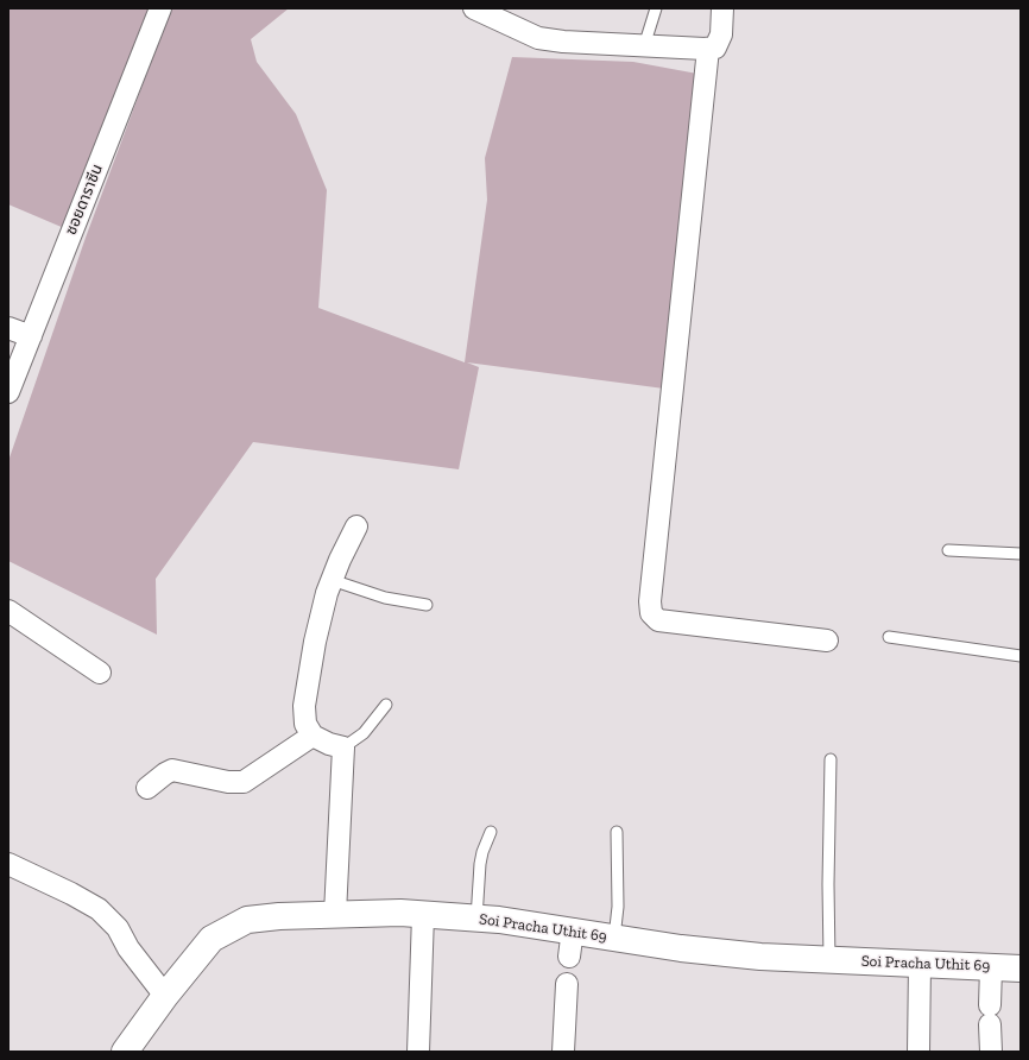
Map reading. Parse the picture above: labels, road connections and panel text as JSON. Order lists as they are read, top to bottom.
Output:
{
  "streets": {
    "street": ["ซอยดาราซีน", "Soi Pracha Uthit 69"]
  }
}
